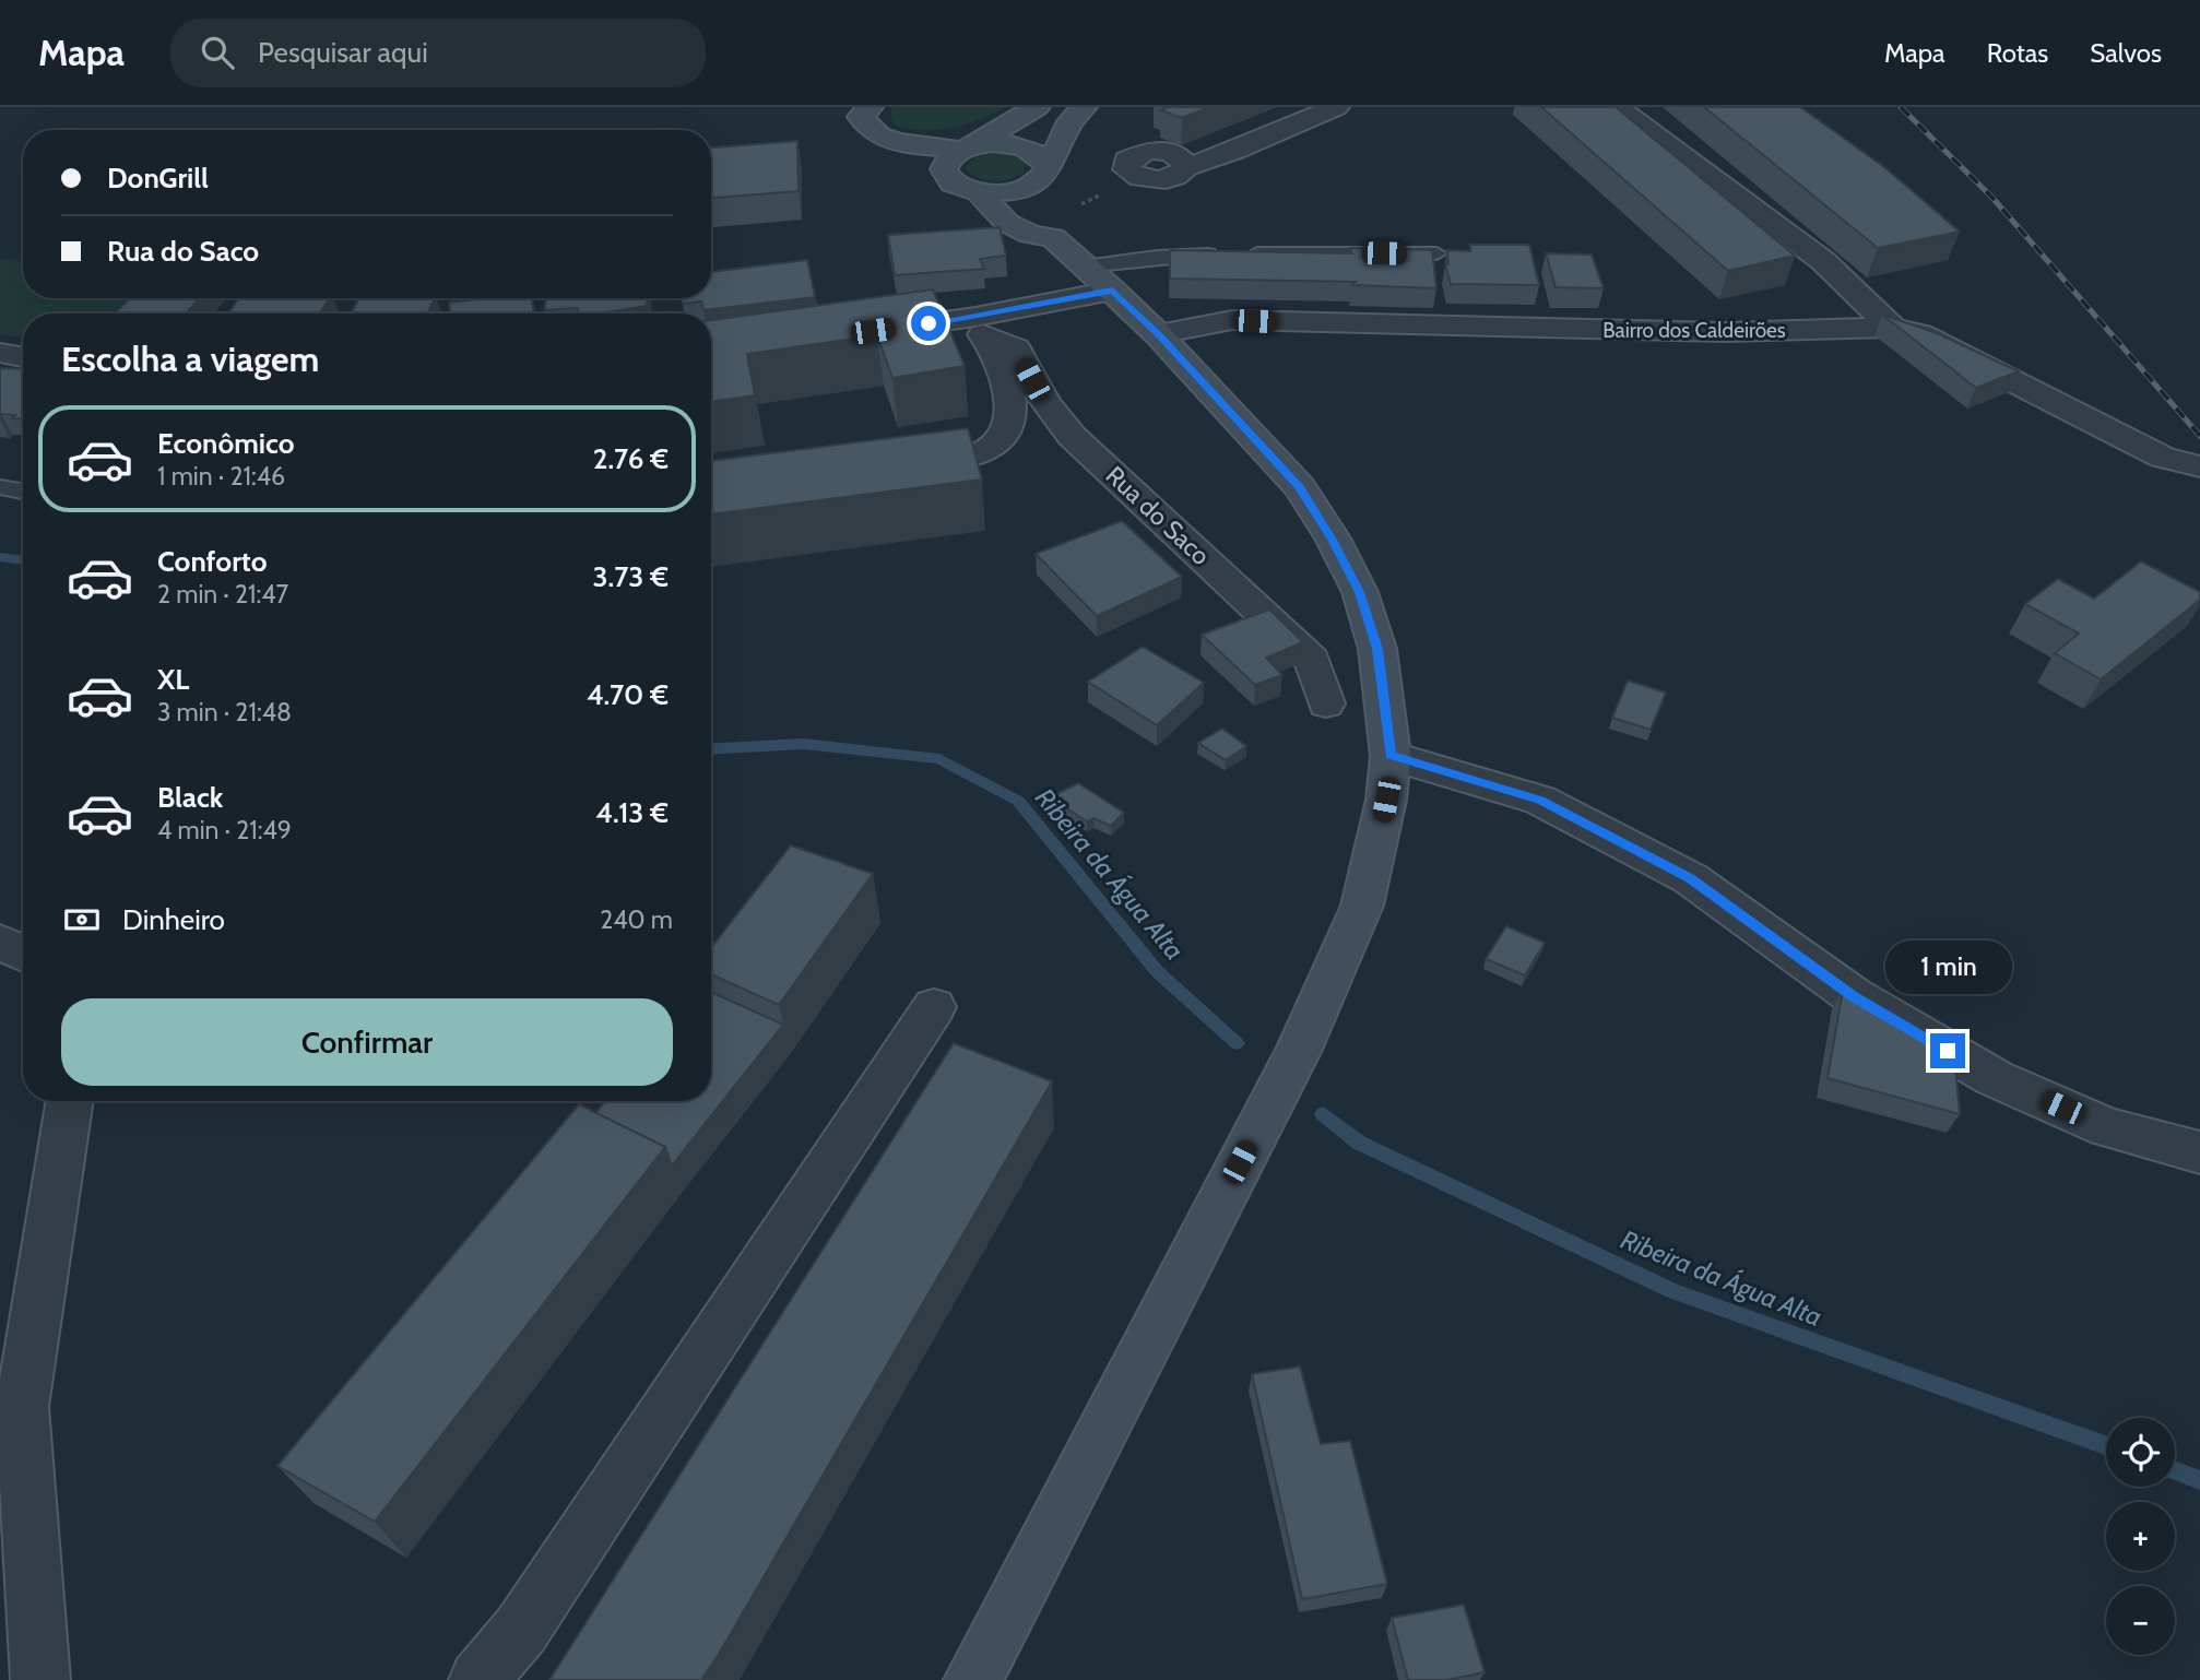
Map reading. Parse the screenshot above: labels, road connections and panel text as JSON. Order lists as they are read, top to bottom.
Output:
{
  "streets": {
    "street": ["Bairro dos Caldeirões", "Rua do Saco"]
  },
  "water": ["Ribeira da Água Alta"],
  "page": {
    "header": "Mapa",
    "search": "Pesquisar aqui",
    "nav": ["Mapa", "Rotas", "Salvos"],
    "banner": ["DonGrill", "Rua do Saco"],
    "heading": "Escolha a viagem",
    "list": [
      {
        "name": "Econômico",
        "note": "1 min · 21:46",
        "value": "2.76 €"
      },
      {
        "name": "Conforto",
        "note": "2 min · 21:47",
        "value": "3.73 €"
      },
      {
        "name": "XL",
        "note": "3 min · 21:48",
        "value": "4.70 €"
      },
      {
        "name": "Black",
        "note": "4 min · 21:49",
        "value": "4.13 €"
      }
    ],
    "pay": ["Dinheiro", "240 m"],
    "bubble": "1 min",
    "buttons": "Confirmar",
    "map_buttons": ["+", "−"]
  }
}
